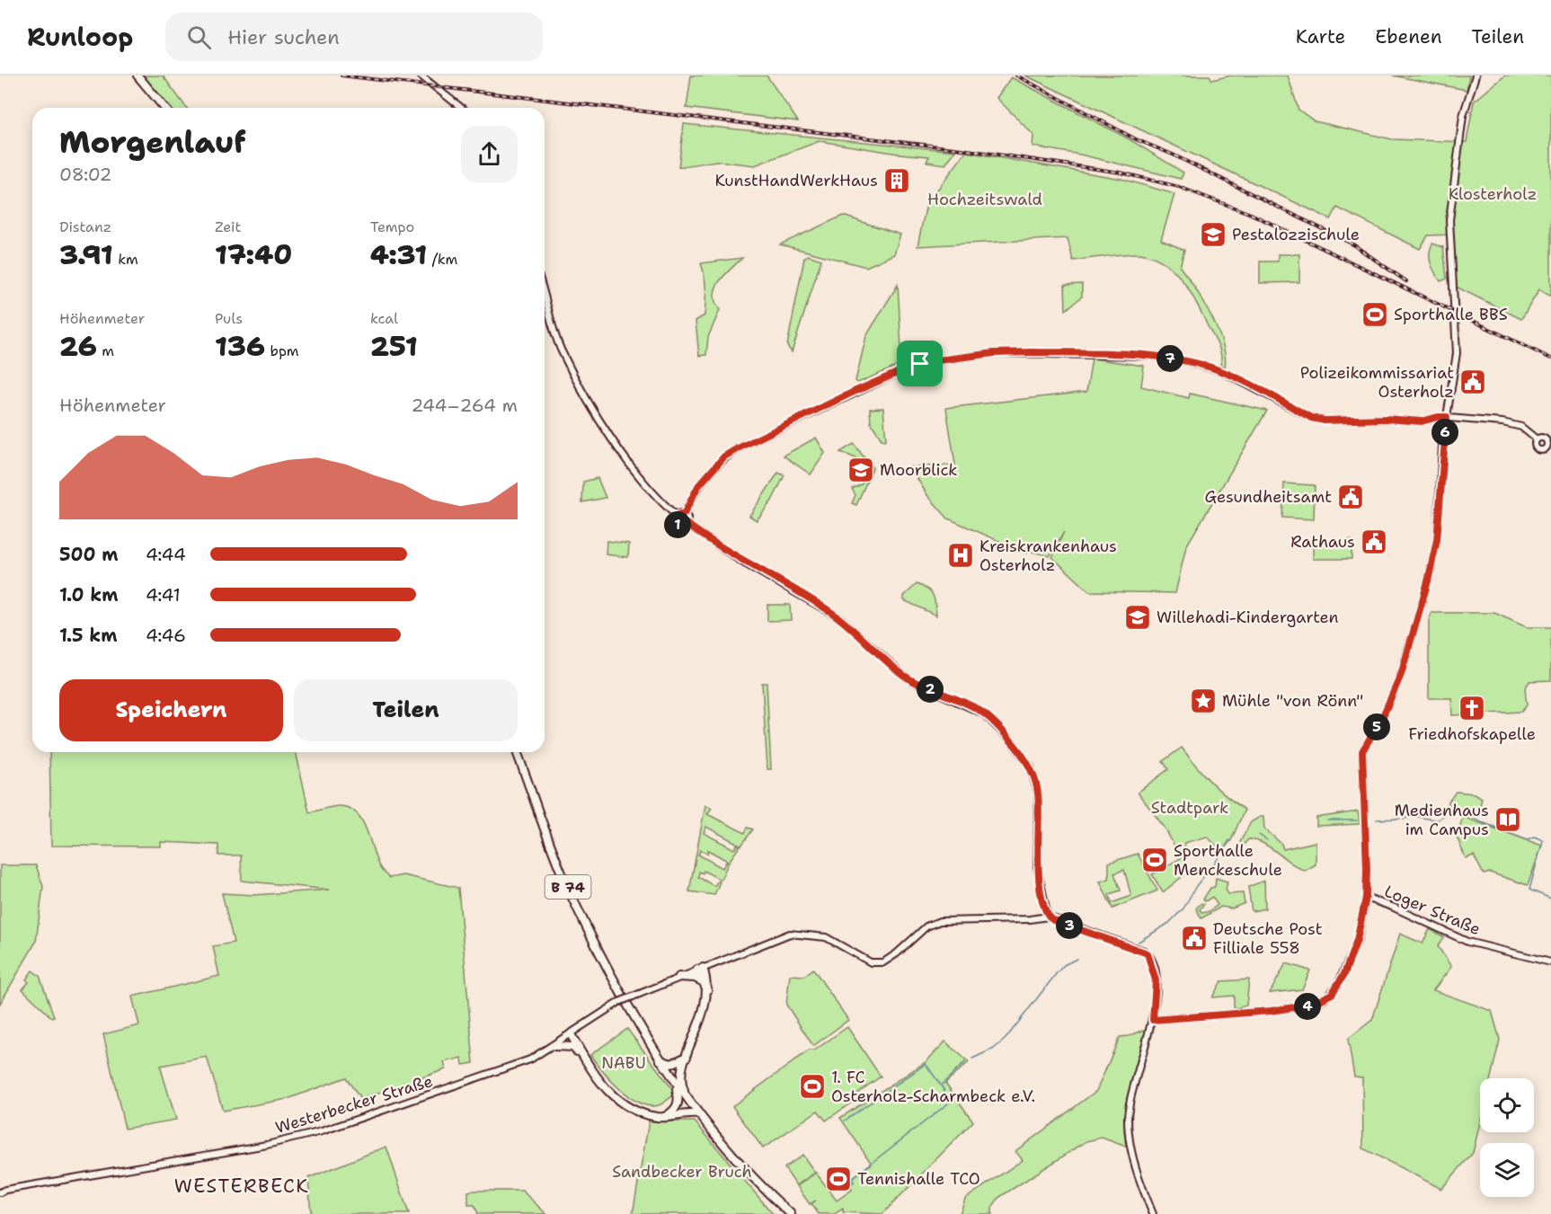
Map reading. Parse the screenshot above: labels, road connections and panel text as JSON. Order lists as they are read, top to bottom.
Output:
{
  "streets": {
    "main road": ["B 74"],
    "street": ["Loger Straße", "Westerbecker Straße"]
  },
  "districts": ["WESTERBECK"],
  "parks": [
    "Klosterholz",
    "Hochzeitswald",
    "Stadtpark",
    "NABU",
    "Sandbecker Bruch"
  ],
  "places": {
    "building": ["KunstHandWerkHaus"],
    "school or university": ["Pestalozzischule", "Moorblick", "Willehadi-Kindergarten"],
    "sports": [
      "Sporthalle BBS",
      "Sporthalle Menckeschule",
      "1. FC Osterholz-Scharmbeck e.V.",
      "Tennishalle TCO"
    ],
    "public building": [
      "Polizeikommissariat Osterholz",
      "Gesundheitsamt",
      "Rathaus",
      "Deutsche Post Filliale 558"
    ],
    "hospital": ["Kreiskrankenhaus Osterholz"],
    "place": ["Mühle \"von Rönn\""],
    "church": ["Friedhofskapelle"],
    "library": ["Medienhaus im Campus"]
  },
  "page": {
    "header": "Runloop",
    "search": "Hier suchen",
    "nav": ["Karte", "Ebenen", "Teilen"],
    "heading": ["Morgenlauf", "08:02"],
    "stats": [
      ["Distanz", "3.91 km"],
      ["Zeit", "17:40"],
      ["Tempo", "4:31 /km"],
      ["Höhenmeter", "26 m"],
      ["Puls", "136 bpm"],
      ["kcal", "251"]
    ],
    "pins": [
      "7",
      "6",
      "1",
      "2",
      "5",
      "3",
      "4"
    ],
    "chart": ["Höhenmeter", "244–264 m"],
    "list": [
      {
        "name": "500 m",
        "note": "4:44"
      },
      {
        "name": "1.0 km",
        "note": "4:41"
      },
      {
        "name": "1.5 km",
        "note": "4:46"
      }
    ],
    "buttons": ["Speichern", "Teilen"]
  }
}
